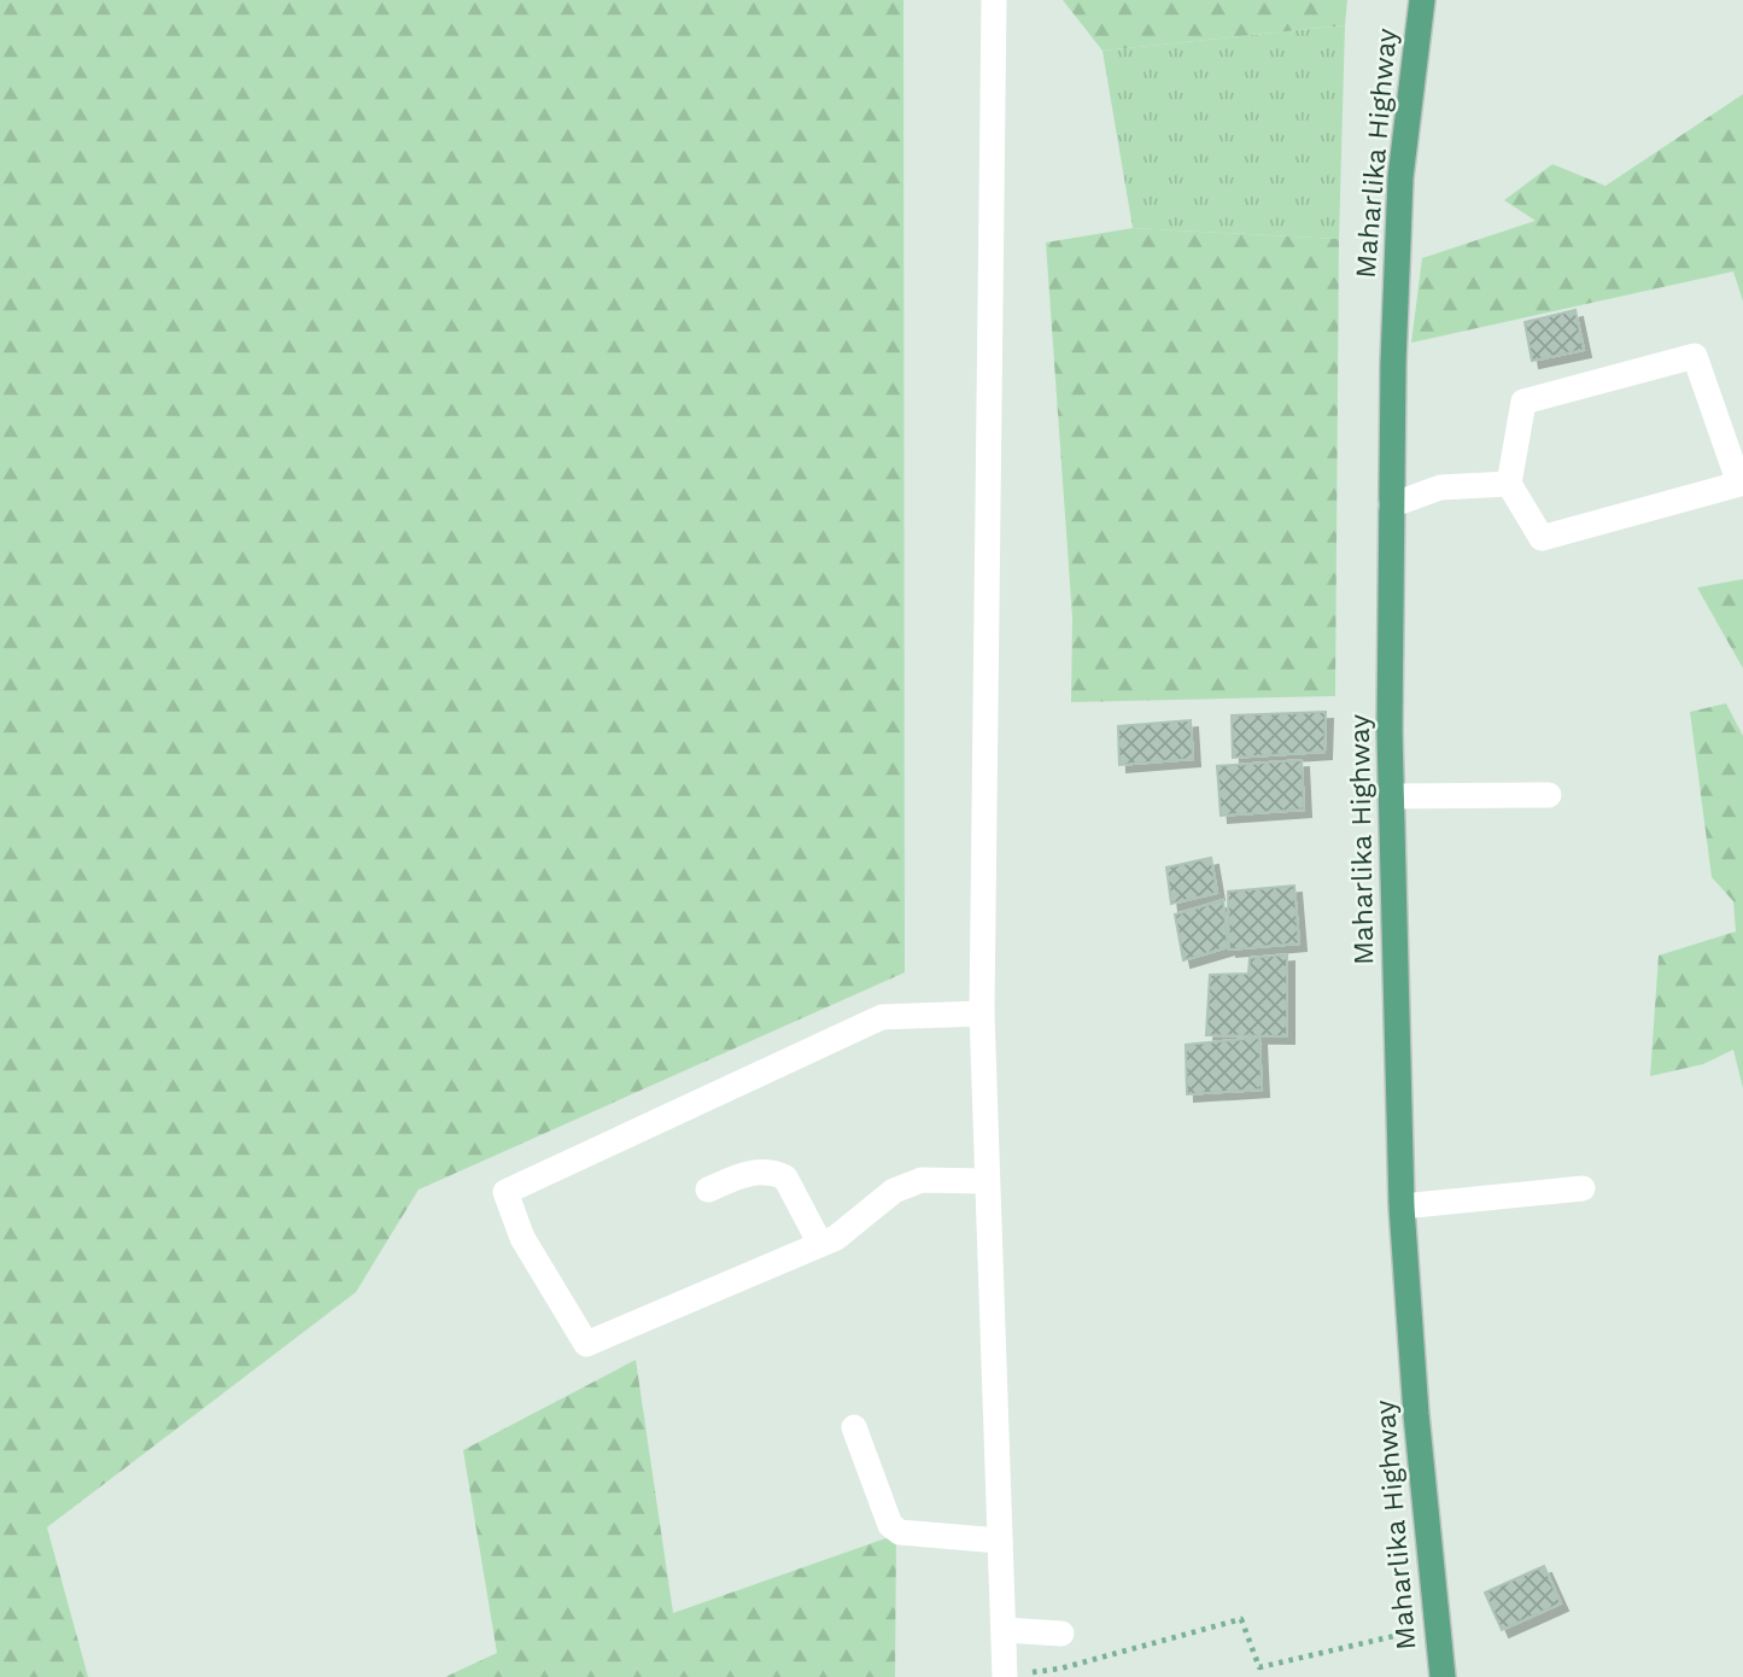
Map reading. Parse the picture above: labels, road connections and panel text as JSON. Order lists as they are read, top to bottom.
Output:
{
  "streets": {
    "main road": ["Maharlika Highway"]
  }
}
